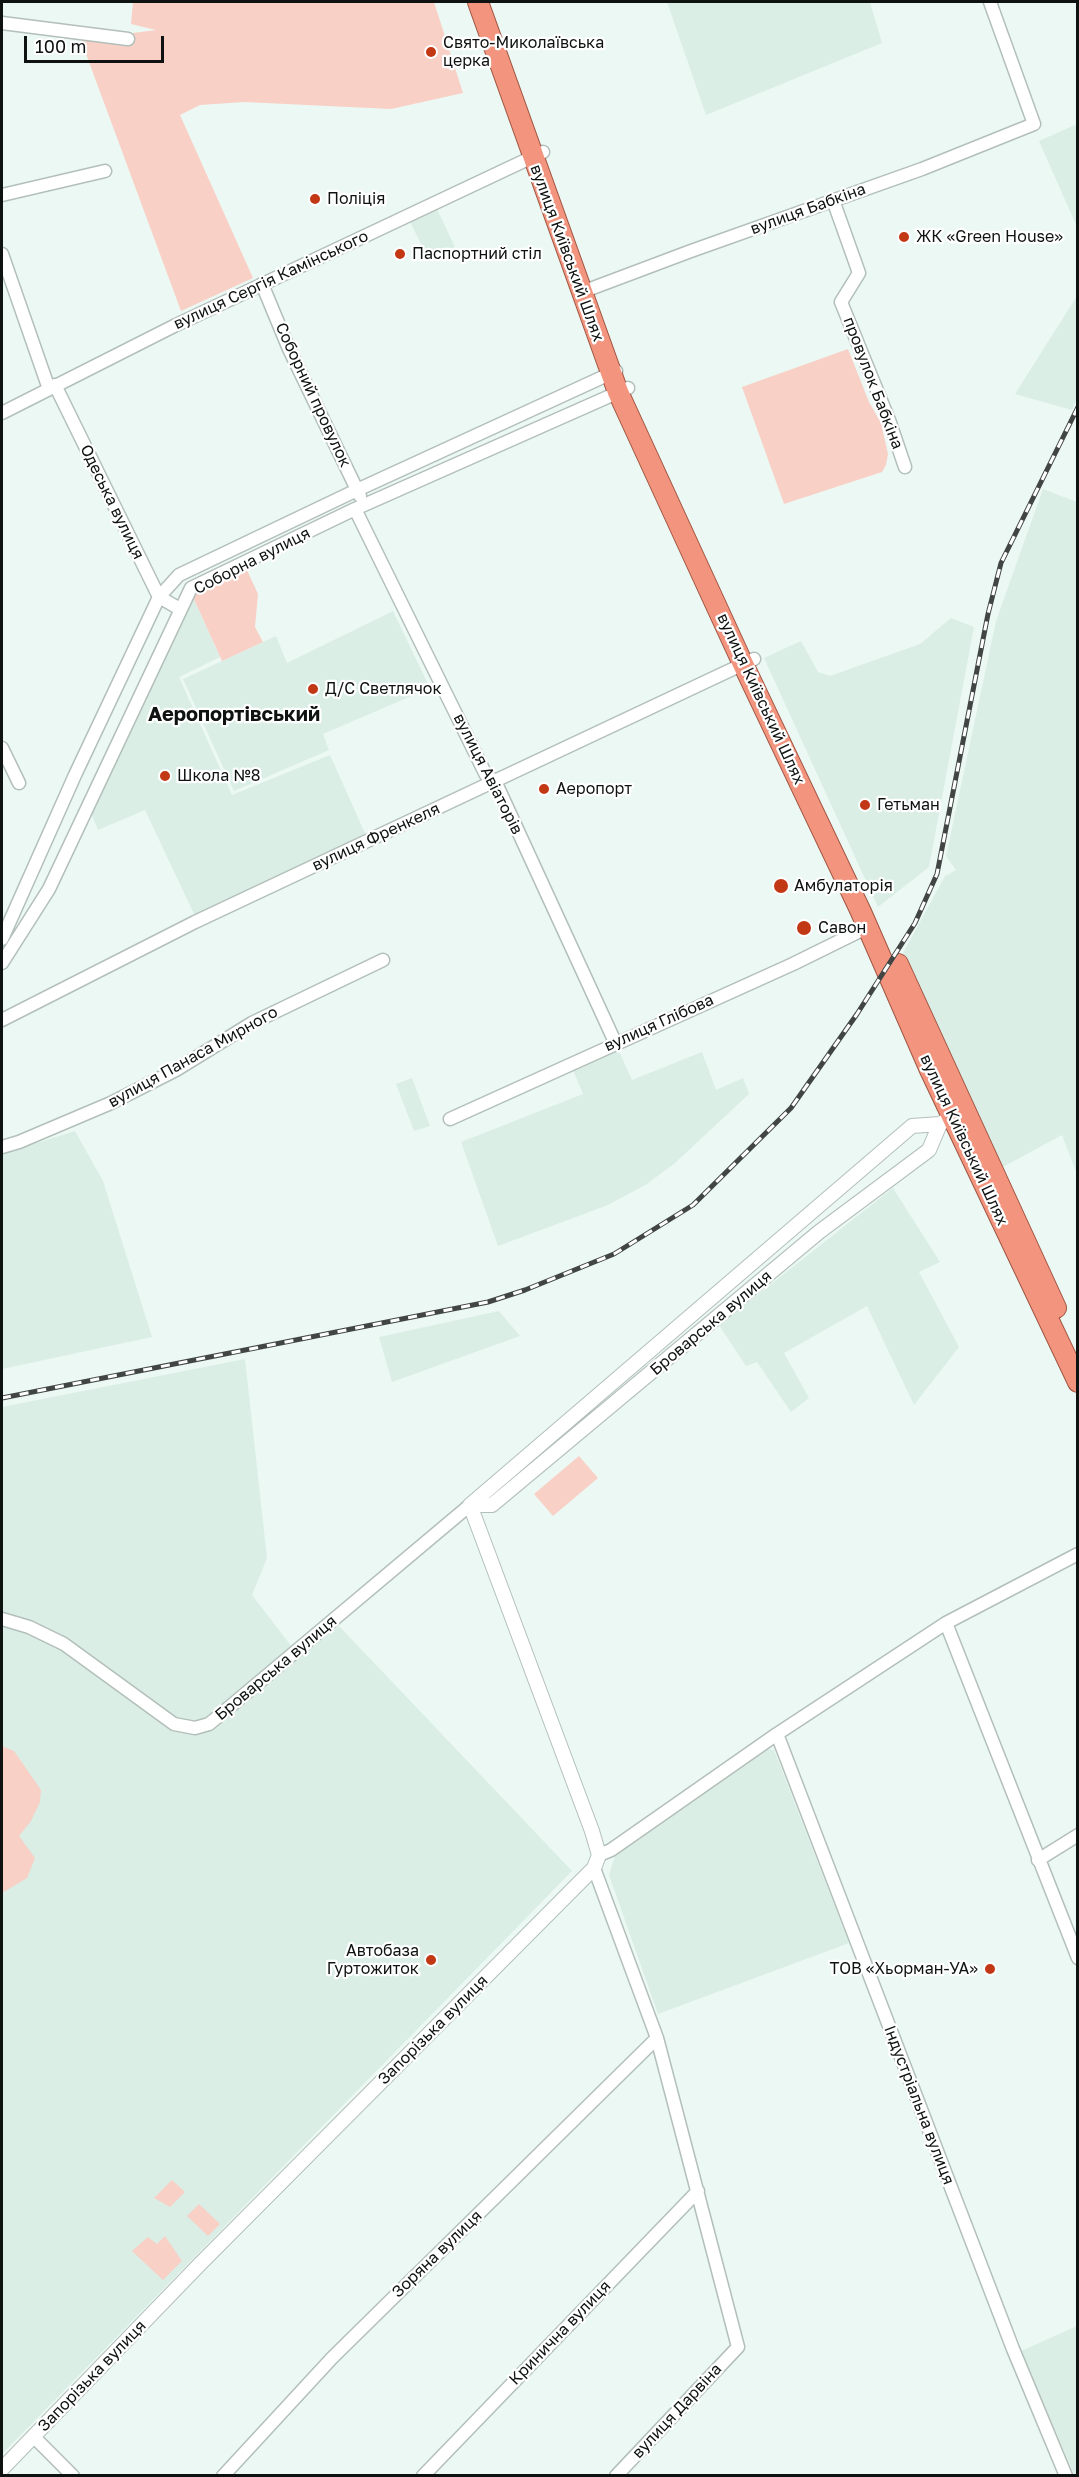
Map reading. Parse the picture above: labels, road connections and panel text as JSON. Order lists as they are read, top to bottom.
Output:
{
  "streets": {
    "highway": ["вулиця Київський Шлях"],
    "street": [
      "вулиця Бабкіна",
      "вулиця Сергія Камінського",
      "провулок Бабкіна",
      "Соборний провулок",
      "Одеська вулиця",
      "Соборна вулиця",
      "вулиця Авіаторів",
      "вулиця Френкеля",
      "вулиця Глібова",
      "вулиця Панаса Мирного",
      "Броварська вулиця",
      "Запорізька вулиця",
      "Індустріальна вулиця",
      "Зоряна вулиця",
      "Кринична вулиця",
      "вулиця Дарвіна"
    ]
  },
  "crossings": [
    ["вулиця Бабкіна", "вулиця Київський Шлях"],
    ["вулиця Бабкіна", "провулок Бабкіна"],
    ["вулиця Київський Шлях", "вулиця Сергія Камінського"],
    ["вулиця Київський Шлях", "Соборна вулиця"],
    ["вулиця Київський Шлях", "вулиця Френкеля"],
    ["вулиця Київський Шлях", "вулиця Глібова"],
    ["вулиця Київський Шлях", "Броварська вулиця"],
    ["вулиця Сергія Камінського", "Соборний провулок"],
    ["вулиця Сергія Камінського", "Одеська вулиця"],
    ["Соборний провулок", "Соборна вулиця"],
    ["Соборний провулок", "вулиця Авіаторів"],
    ["Одеська вулиця", "Соборна вулиця"],
    ["Соборна вулиця", "вулиця Авіаторів"],
    ["вулиця Авіаторів", "вулиця Френкеля"],
    ["вулиця Авіаторів", "вулиця Глібова"],
    ["Кринична вулиця", "вулиця Дарвіна"]
  ],
  "districts": ["Аеропортівський"],
  "places": [
    "Свято-Миколаївська церка",
    "Поліція",
    "ЖК «Green House»",
    "Паспортний стіл",
    "Д/С Светлячок",
    "Школа №8",
    "Аеропорт",
    "Гетьман",
    "Амбулаторія",
    "Савон",
    "Автобаза Гуртожиток",
    "ТОВ «Хьорман-УА»"
  ],
  "scale_bar": "100 m"
}
